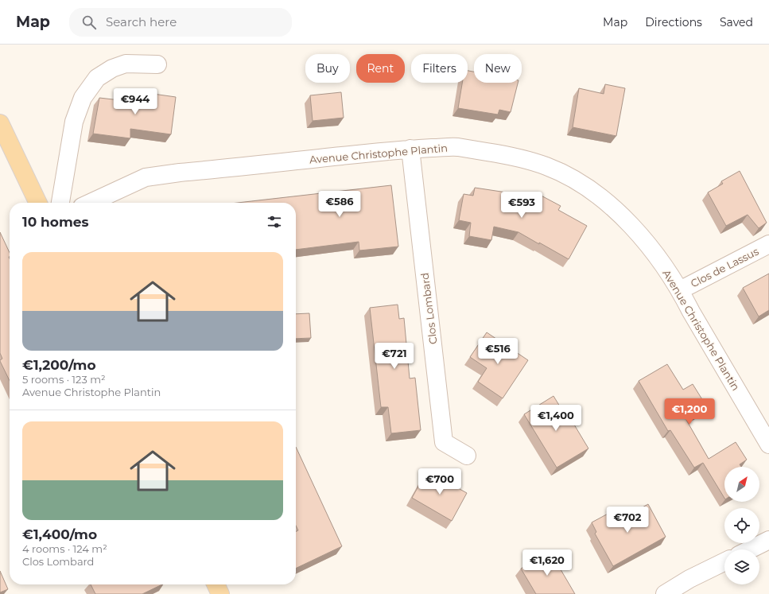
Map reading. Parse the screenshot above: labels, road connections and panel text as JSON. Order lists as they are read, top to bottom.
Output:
{
  "streets": {
    "street": ["Avenue Christophe Plantin", "Clos de Lassus", "Clos Lombard"]
  },
  "crossings": [
    ["Avenue Christophe Plantin", "Clos de Lassus"],
    ["Avenue Christophe Plantin", "Clos Lombard"]
  ],
  "north": "top right",
  "page": {
    "header": "Map",
    "search": "Search here",
    "nav": ["Map", "Directions", "Saved"],
    "chip": [
      "Buy",
      "Rent",
      "Filters",
      "New"
    ],
    "price": [
      "€944",
      "€586",
      "€593",
      "€516",
      "€721",
      "€1,200",
      "€1,400",
      "€700",
      "€702",
      "€1,620"
    ],
    "heading": "10 homes",
    "list": [
      {
        "name": "€1,200/mo",
        "note": "5 rooms · 123 m² · Avenue Christophe Plantin"
      },
      {
        "name": "€1,400/mo",
        "note": "4 rooms · 124 m² · Clos Lombard"
      }
    ]
  }
}
